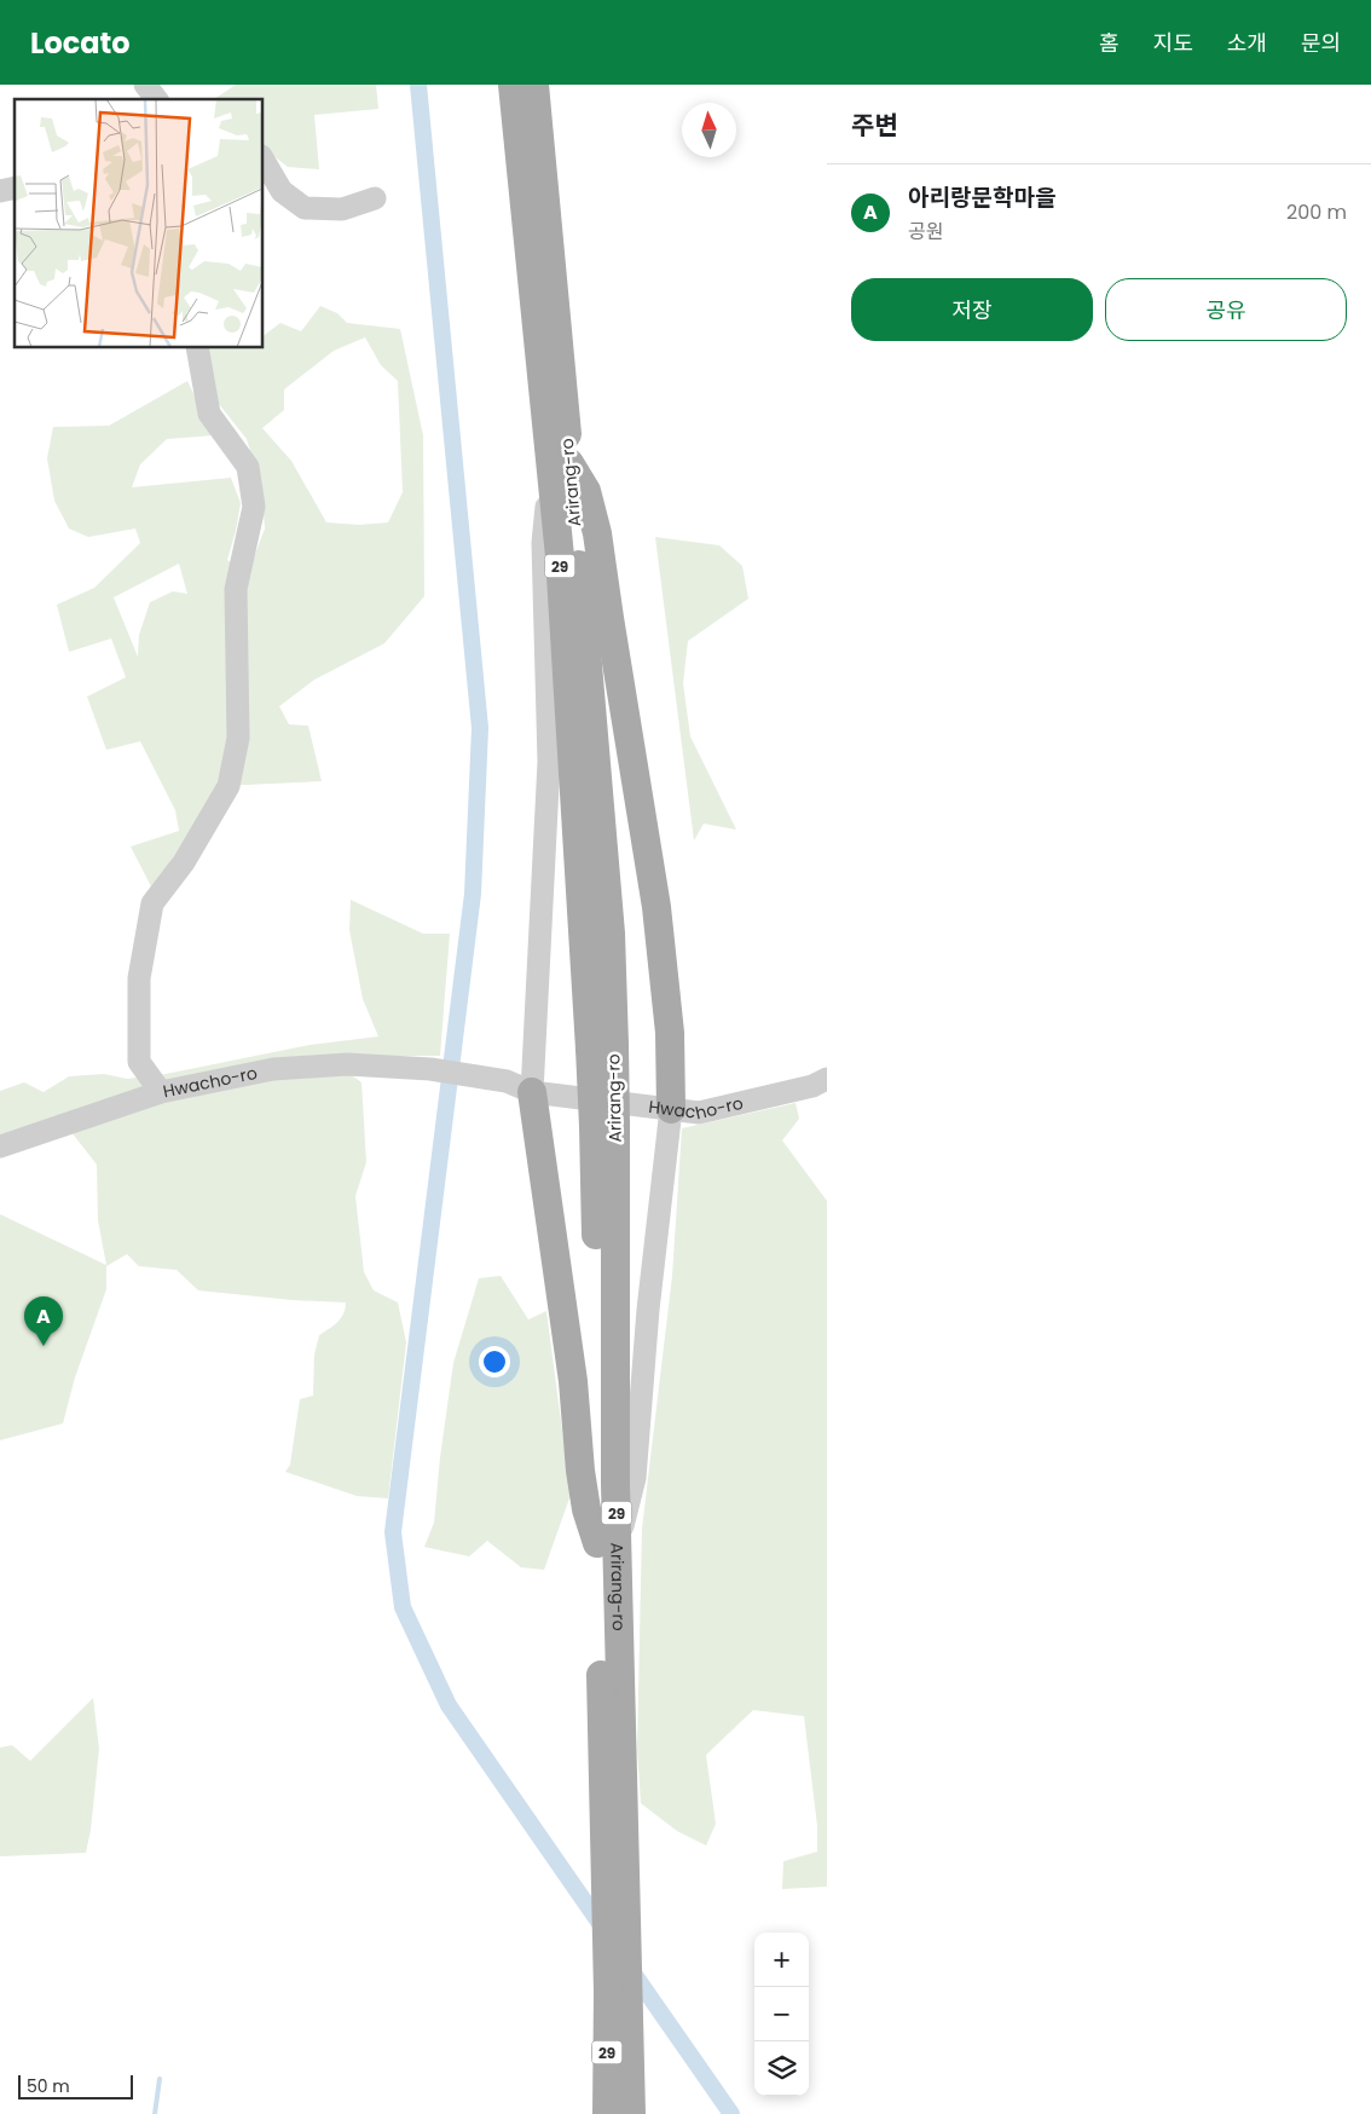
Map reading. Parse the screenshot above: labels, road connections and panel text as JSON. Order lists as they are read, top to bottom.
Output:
{
  "streets": {
    "main road": ["Arirang-ro", "29"],
    "street": ["Hwacho-ro"]
  },
  "scale_bar": "50 m",
  "north": "top",
  "page": {
    "header": "Locato",
    "nav": [
      "홈",
      "지도",
      "소개",
      "문의"
    ],
    "heading": "주변",
    "list": [
      {
        "mark": "A",
        "name": "아리랑문학마을",
        "note": "공원",
        "value": "200 m"
      }
    ],
    "buttons": ["저장", "공유"],
    "pins": "A",
    "map_buttons": ["+", "−"],
    "scale": "50 m"
  }
}
